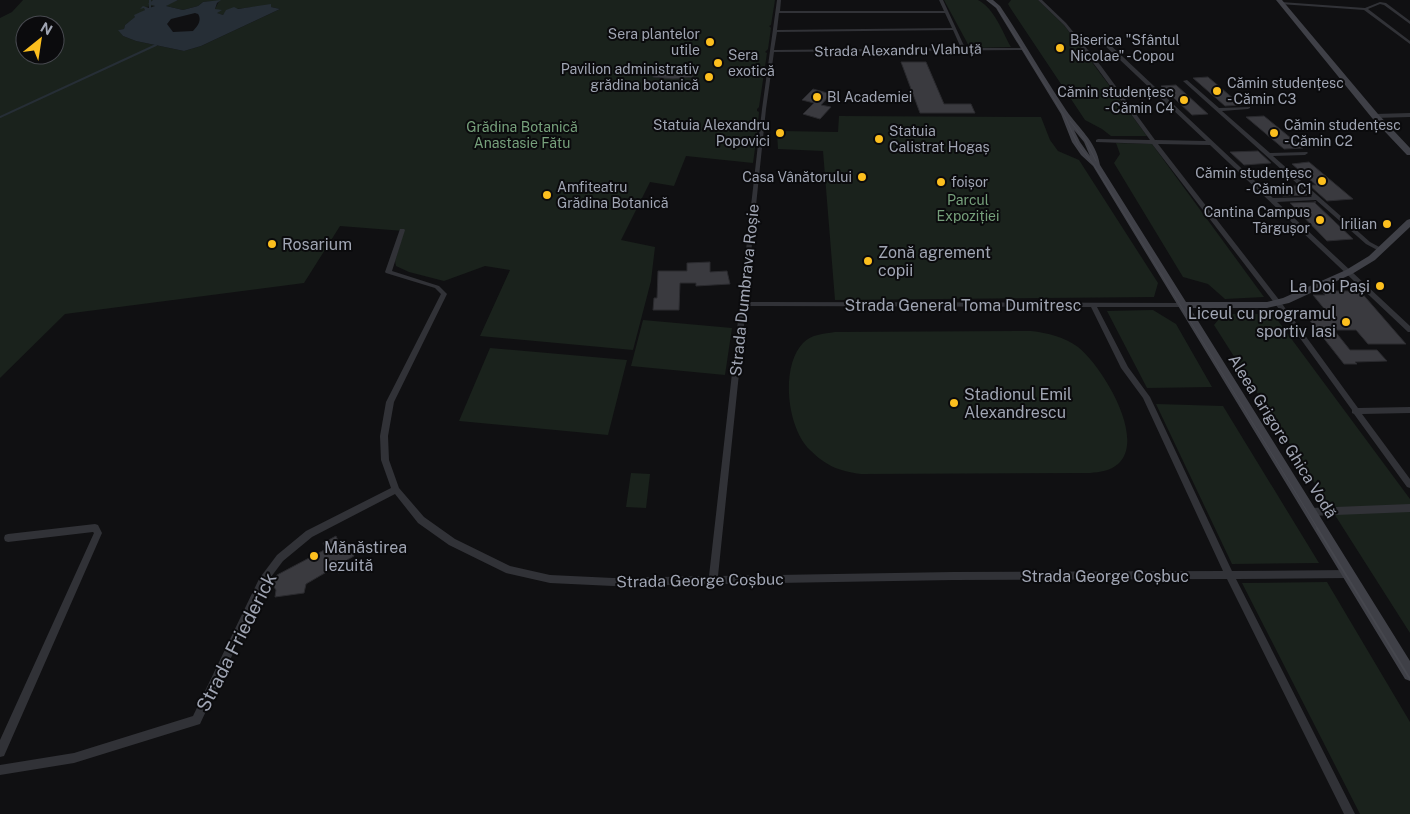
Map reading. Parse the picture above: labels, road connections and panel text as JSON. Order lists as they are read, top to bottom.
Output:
{
  "streets": {
    "main road": ["Aleea Grigore Ghica Vodă"],
    "street": [
      "Strada Alexandru Vlahuță",
      "Strada Dumbrava Roșie",
      "Strada General Toma Dumitresc",
      "Strada George Coșbuc",
      "Strada Friederick"
    ]
  },
  "crossings": [
    ["Strada Alexandru Vlahuță", "Strada Dumbrava Roșie"],
    ["Strada Alexandru Vlahuță", "Aleea Grigore Ghica Vodă"],
    ["Strada Dumbrava Roșie", "Strada General Toma Dumitresc"],
    ["Strada Dumbrava Roșie", "Strada George Coșbuc"],
    ["Strada General Toma Dumitresc", "Aleea Grigore Ghica Vodă"],
    ["Aleea Grigore Ghica Vodă", "Strada George Coșbuc"],
    ["Strada George Coșbuc", "Strada Friederick"]
  ],
  "parks": ["Grădina Botanică Anastasie Fătu", "Parcul Expoziției"],
  "places": [
    "Sera plantelor utile",
    "Biserica \"Sfântul Nicolae\" - Copou",
    "Sera exotică",
    "Pavilion administrativ grădina botanică",
    "Cămin studențesc - Cămin C3",
    "Bl Academiei",
    "Cămin studențesc - Cămin C4",
    "Statuia Alexandru Popovici",
    "Cămin studențesc - Cămin C2",
    "Statuia Calistrat Hogaș",
    "Casa Vânătorului",
    "Cămin studențesc - Cămin C1",
    "foișor",
    "Amfiteatru Grădina Botanică",
    "Cantina Campus Târgușor",
    "Irilian",
    "Rosarium",
    "Zonă agrement copii",
    "La Doi Pași",
    "Liceul cu programul sportiv Iasi",
    "Stadionul Emil Alexandrescu",
    "Mănăstirea Iezuită"
  ],
  "north": "top right"
}
